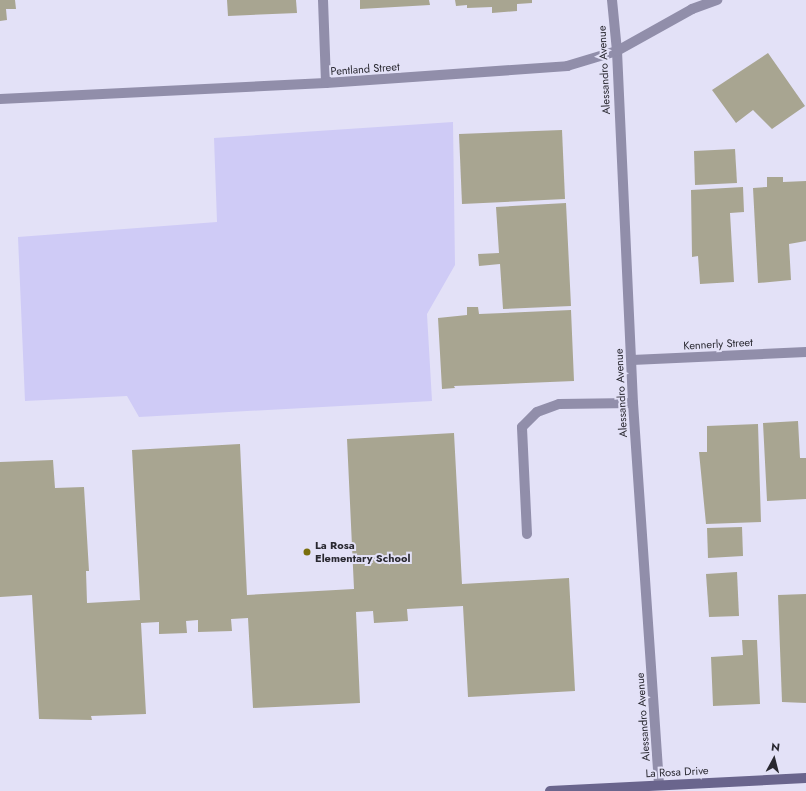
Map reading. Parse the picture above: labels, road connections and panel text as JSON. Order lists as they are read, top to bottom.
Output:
{
  "streets": {
    "street": [
      "Pentland Street",
      "Alessandro Avenue",
      "Kennerly Street",
      "La Rosa Drive"
    ]
  },
  "crossings": [
    ["Pentland Street", "Alessandro Avenue"],
    ["Alessandro Avenue", "Kennerly Street"],
    ["Alessandro Avenue", "La Rosa Drive"]
  ],
  "places": ["La Rosa Elementary School"],
  "north": "top"
}
